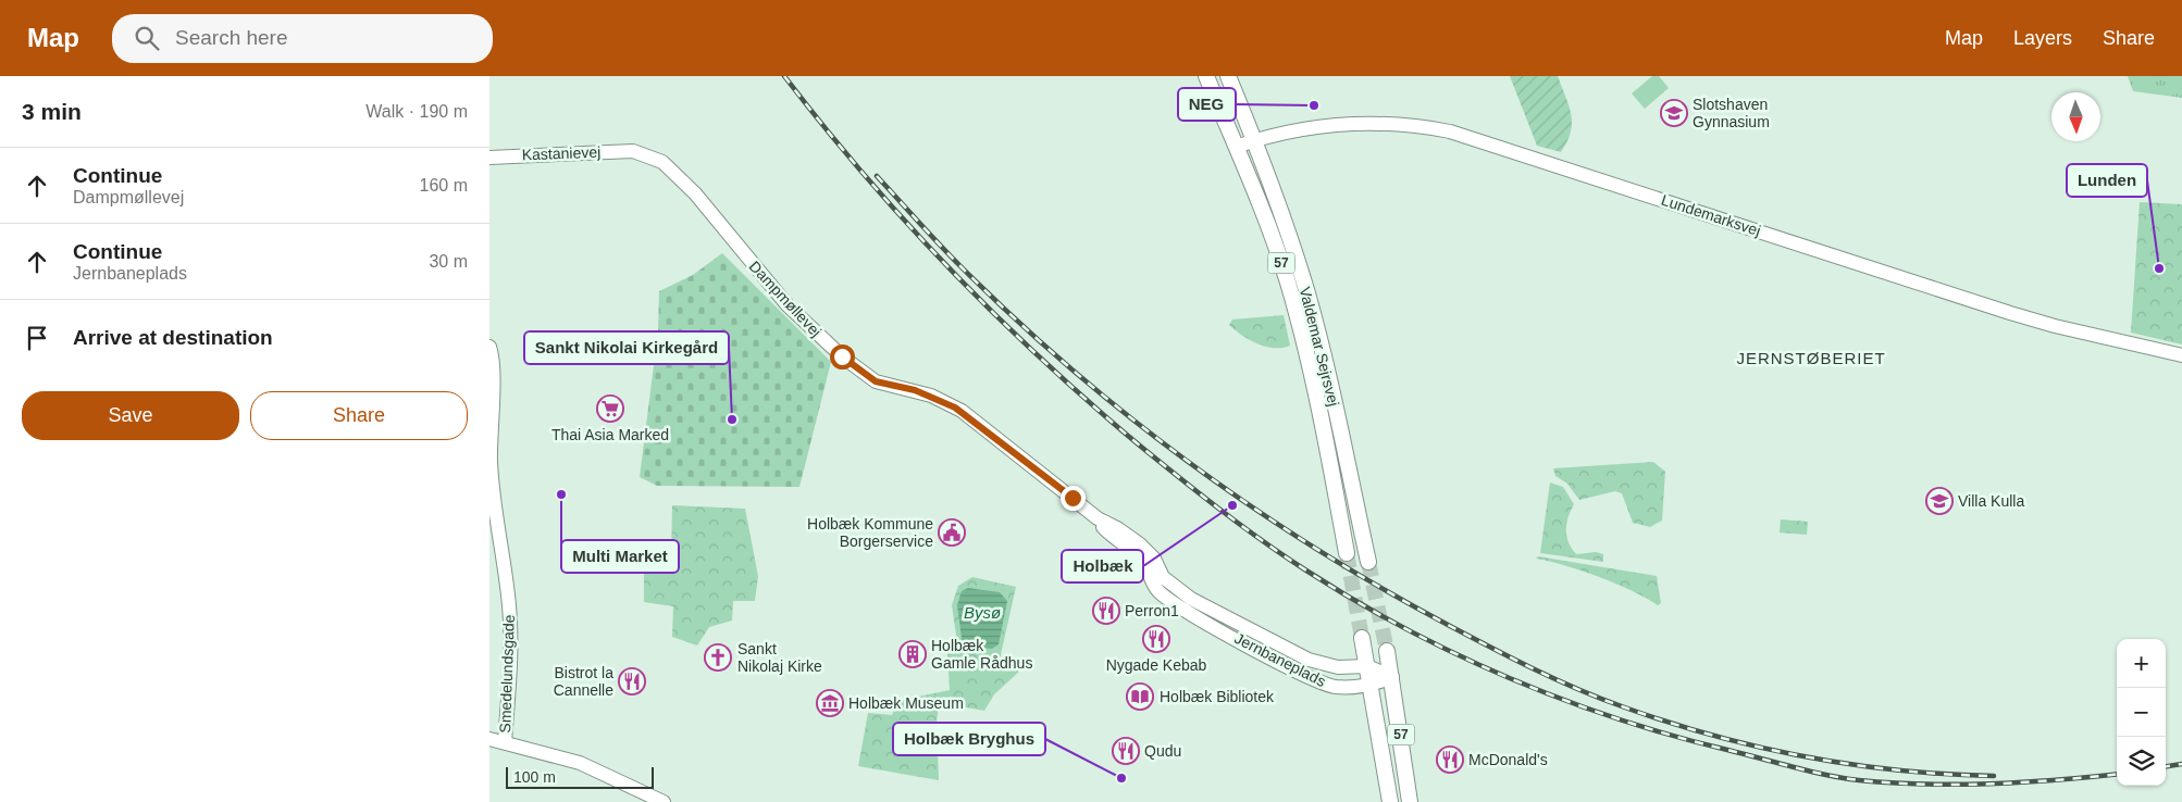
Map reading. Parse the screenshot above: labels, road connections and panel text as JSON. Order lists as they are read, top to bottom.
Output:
{
  "streets": {
    "main road": ["57", "Valdemar Sejrsvej"],
    "street": [
      "Kastanievej",
      "Lundemarksvej",
      "Dampmøllevej",
      "Jernbaneplads",
      "Smedelundsgade"
    ]
  },
  "crossings": [
    ["Kastanievej", "Dampmøllevej"],
    ["Lundemarksvej", "Valdemar Sejrsvej"],
    ["57", "Jernbaneplads"],
    ["Dampmøllevej", "Jernbaneplads"]
  ],
  "districts": ["JERNSTØBERIET"],
  "water": ["Bysø"],
  "places": {
    "other": [
      "NEG",
      "Lunden",
      "Sankt Nikolai Kirkegård",
      "Multi Market",
      "Holbæk",
      "Holbæk Bryghus"
    ],
    "school or university": ["Slotshaven Gynnasium", "Villa Kulla"],
    "supermarket": ["Thai Asia Marked"],
    "public building": ["Holbæk Kommune Borgerservice"],
    "restaurant": [
      "Perron1",
      "Nygade Kebab",
      "Bistrot la Cannelle",
      "Qudu",
      "McDonald's"
    ],
    "building": ["Holbæk Gamle Rådhus"],
    "church": ["Sankt Nikolaj Kirke"],
    "library": ["Holbæk Bibliotek"],
    "museum": ["Holbæk Museum"]
  },
  "scale_bar": "100 m",
  "north": "bottom",
  "page": {
    "header": "Map",
    "search": "Search here",
    "nav": ["Map", "Layers", "Share"],
    "heading": ["3 min", "Walk · 190 m"],
    "list": [
      ["Continue", "Dampmøllevej", "160 m"],
      ["Continue", "Jernbaneplads", "30 m"],
      "Arrive at destination"
    ],
    "buttons": ["Save", "Share"],
    "map_buttons": ["+", "−"],
    "scale": "100 m"
  }
}
